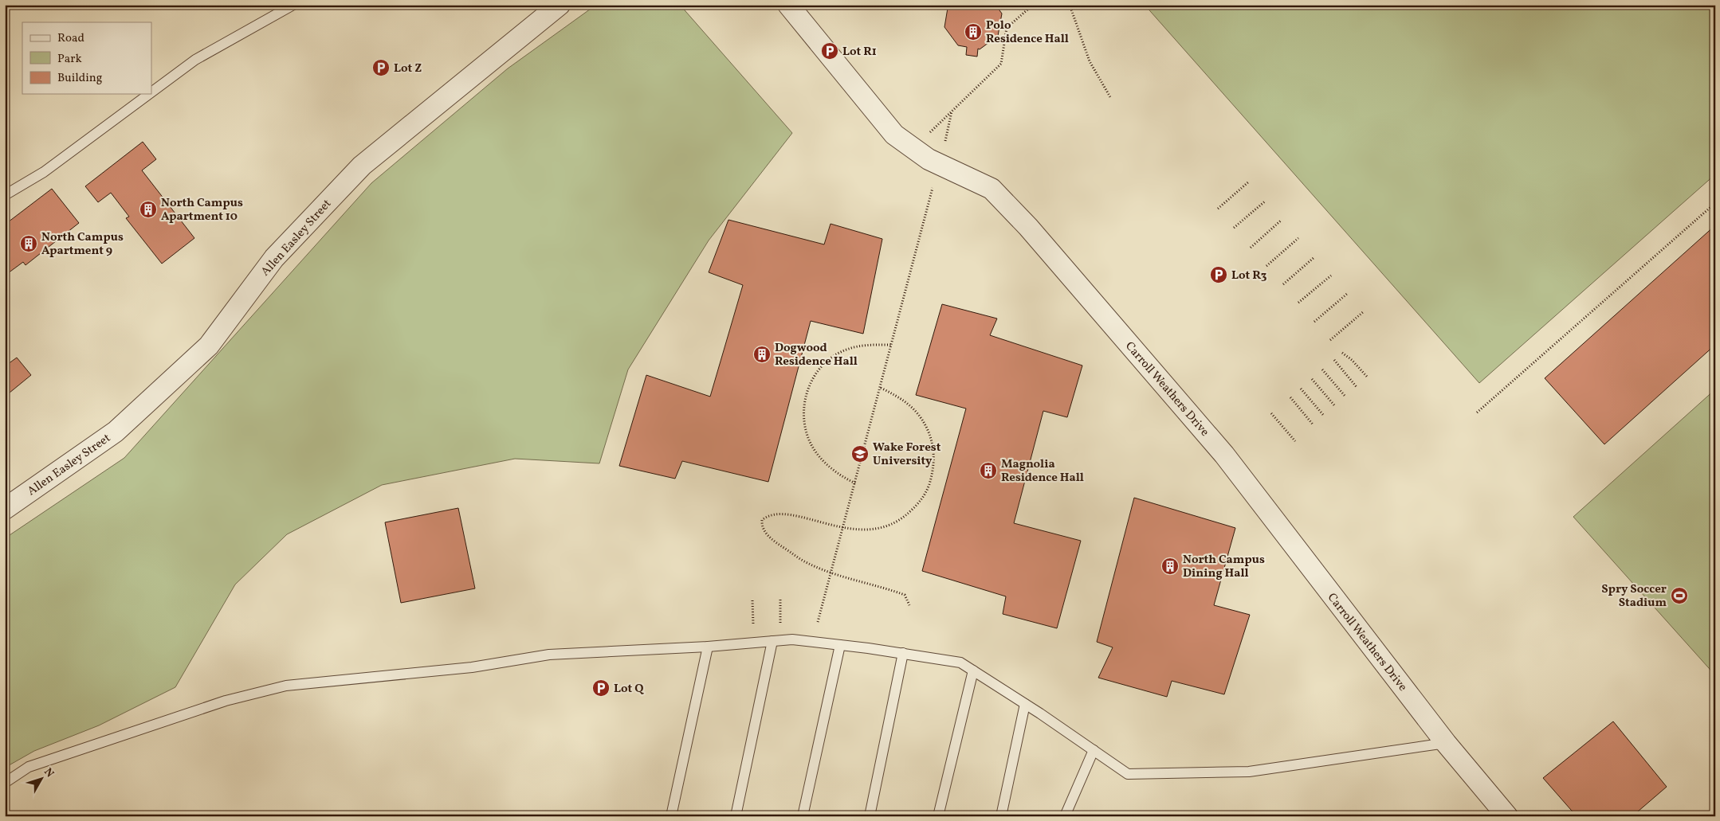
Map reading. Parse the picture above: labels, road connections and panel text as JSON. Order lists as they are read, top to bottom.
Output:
{
  "streets": {
    "street": ["Allen Easley Street", "Carroll Weathers Drive"]
  },
  "places": {
    "building": [
      "Polo Residence Hall",
      "North Campus Apartment 10",
      "North Campus Apartment 9",
      "Dogwood Residence Hall",
      "Magnolia Residence Hall",
      "North Campus Dining Hall"
    ],
    "parking": [
      "Lot R1",
      "Lot Z",
      "Lot R3",
      "Lot Q"
    ],
    "school or university": ["Wake Forest University"],
    "sports": ["Spry Soccer Stadium"]
  },
  "legend": ["Road", "Park", "Building"],
  "north": "top right"
}
